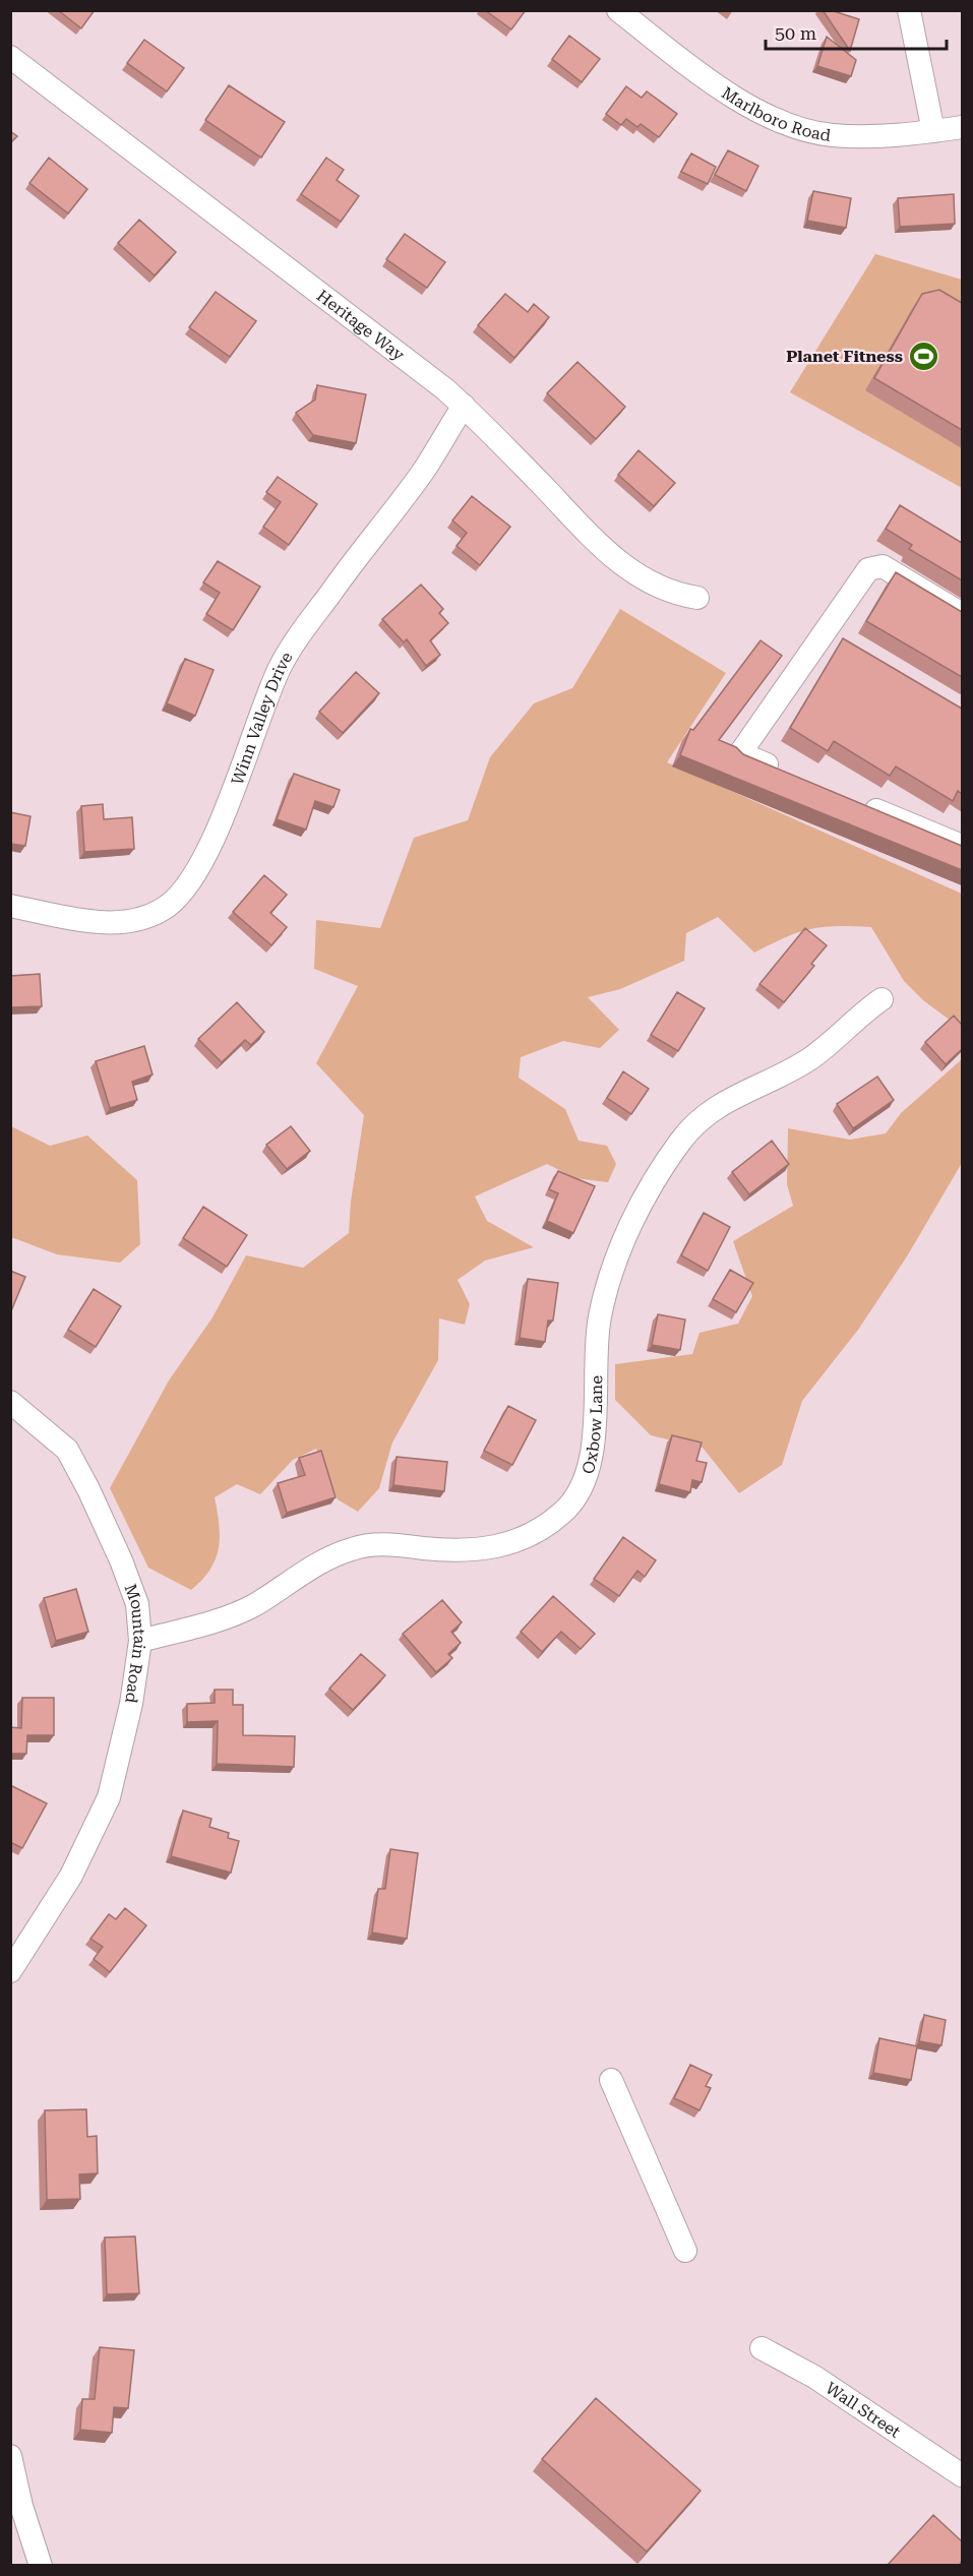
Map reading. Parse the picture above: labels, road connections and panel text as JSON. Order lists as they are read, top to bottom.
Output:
{
  "streets": {
    "street": [
      "Marlboro Road",
      "Heritage Way",
      "Winn Valley Drive",
      "Oxbow Lane",
      "Mountain Road",
      "Wall Street"
    ]
  },
  "crossings": [
    ["Heritage Way", "Winn Valley Drive"],
    ["Oxbow Lane", "Mountain Road"]
  ],
  "places": {
    "sports": ["Planet Fitness"]
  },
  "scale_bar": "50 m"
}
